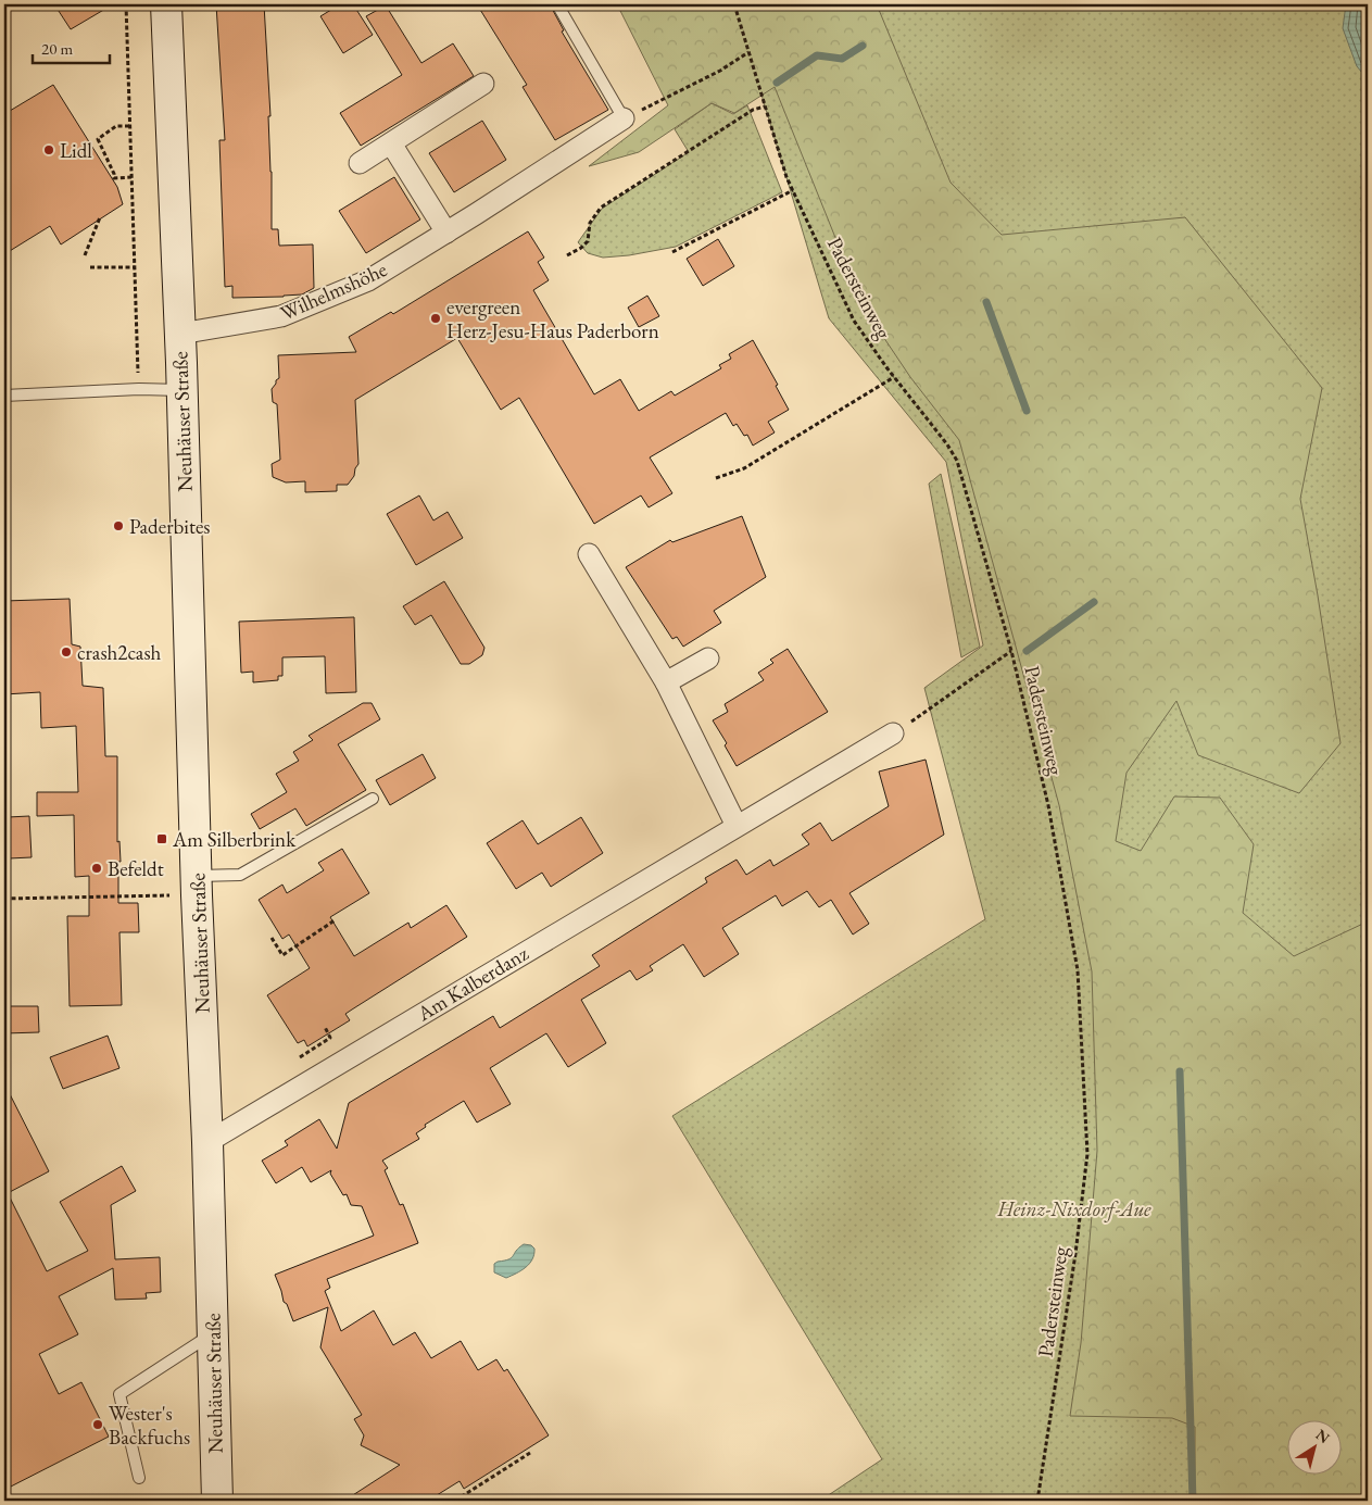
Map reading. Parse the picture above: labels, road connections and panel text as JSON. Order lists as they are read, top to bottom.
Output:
{
  "streets": {
    "main road": ["Neuhäuser Straße"],
    "street": ["Wilhelmshöhe", "Am Kalberdanz"],
    "path": ["Padersteinweg"]
  },
  "crossings": [
    ["Wilhelmshöhe", "Neuhäuser Straße"],
    ["Neuhäuser Straße", "Am Kalberdanz"]
  ],
  "parks": ["Heinz-Nixdorf-Aue"],
  "places": {
    "other": [
      "Lidl",
      "evergreen Herz-Jesu-Haus Paderborn",
      "Paderbites",
      "crash2cash",
      "Befeldt",
      "Wester's Backfuchs"
    ],
    "transit": ["Am Silberbrink"]
  },
  "scale_bar": "20 m",
  "north": "top right"
}
